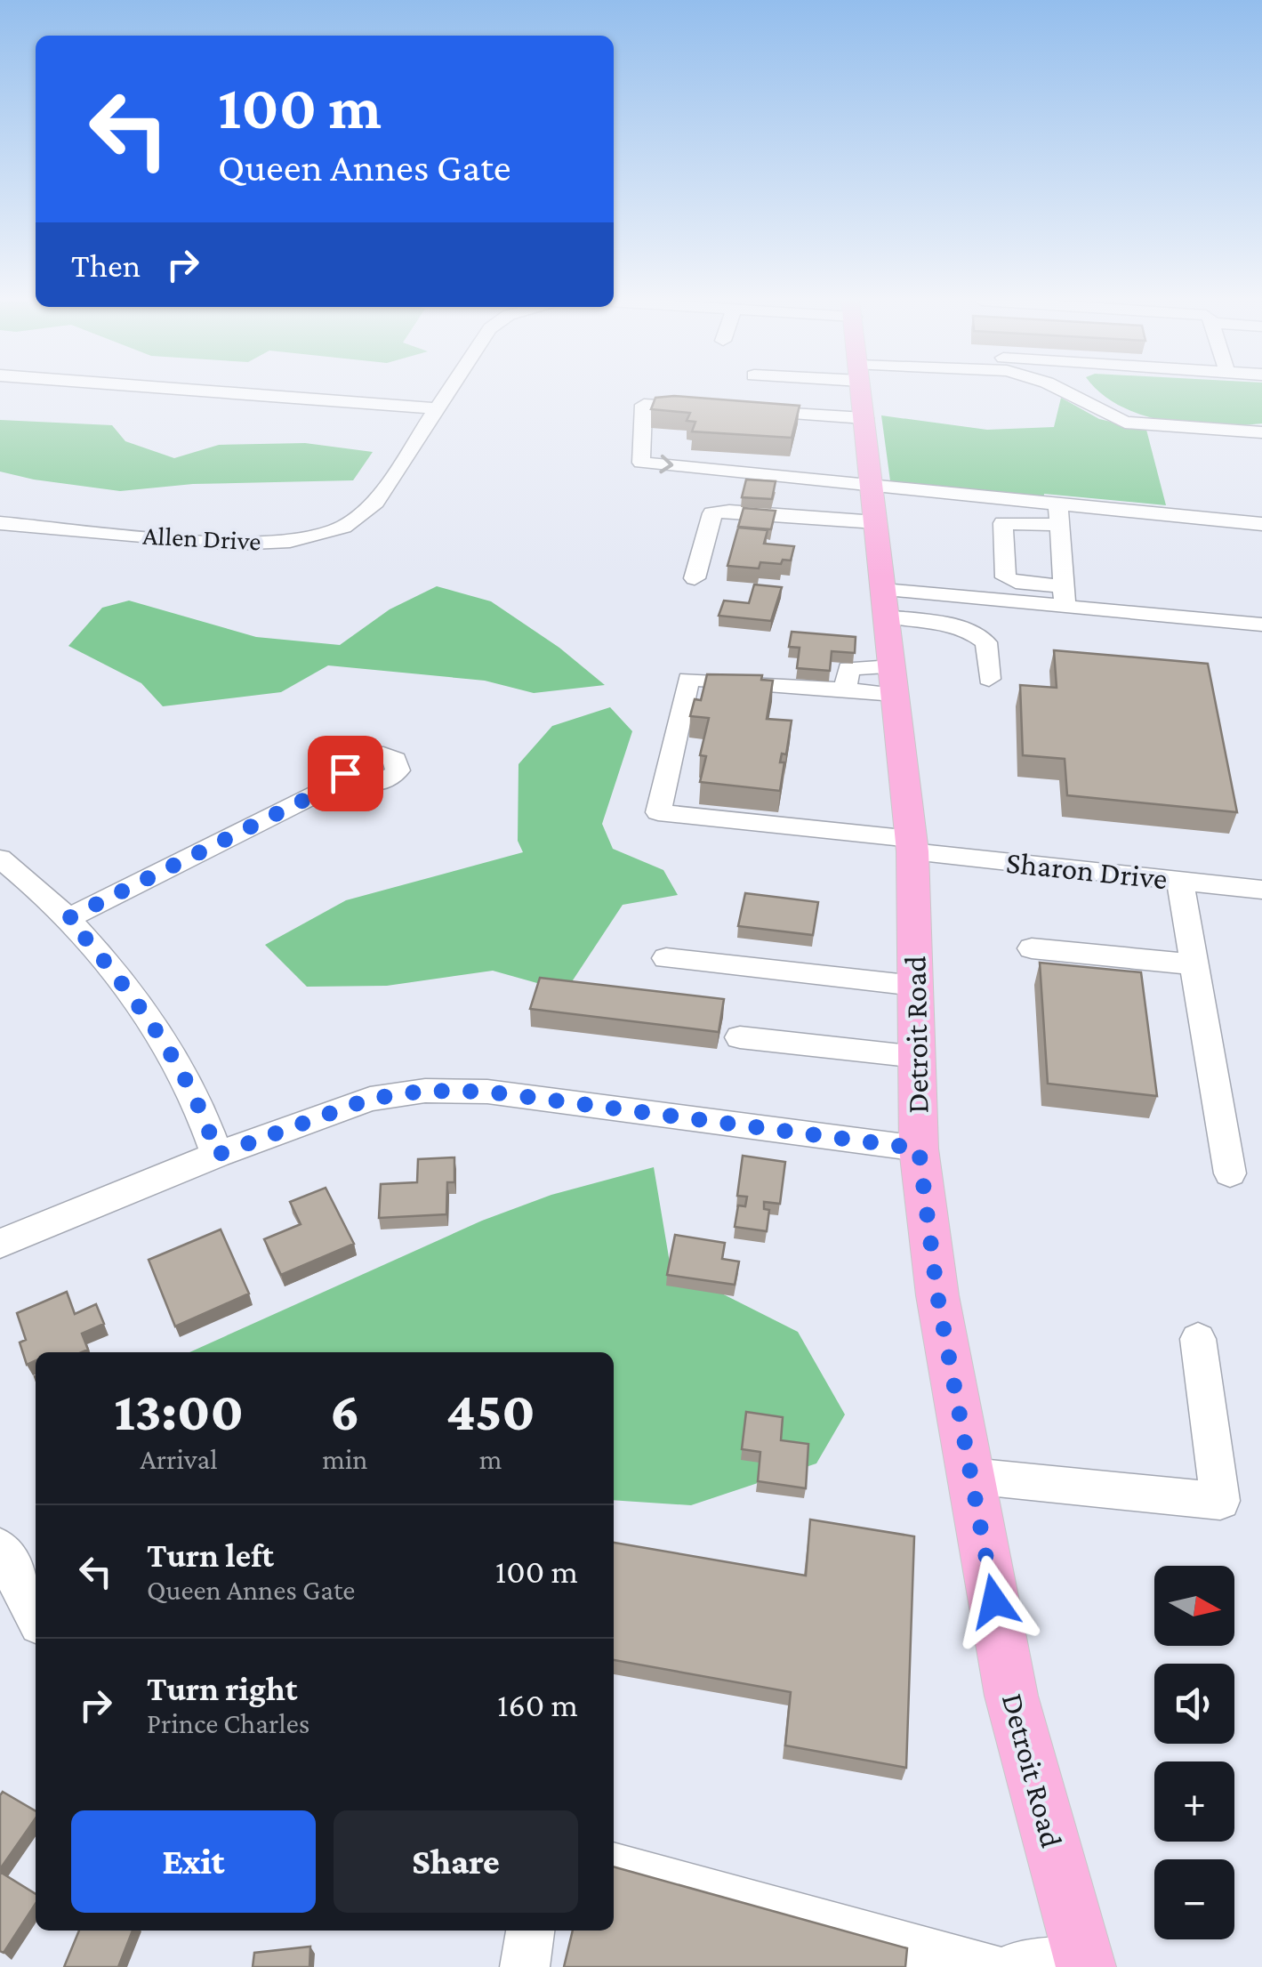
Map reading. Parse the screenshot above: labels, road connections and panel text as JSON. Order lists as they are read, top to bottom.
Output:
{
  "streets": {
    "main road": ["Detroit Road"],
    "street": ["Allen Drive", "Sharon Drive"]
  },
  "crossings": [
    ["Sharon Drive", "Detroit Road"]
  ],
  "north": "right",
  "page": {
    "turn": ["100 m", "Queen Annes Gate"],
    "then": "Then",
    "eta": [
      "13:00",
      "Arrival",
      "6",
      "min",
      "450",
      "m"
    ],
    "list": [
      {
        "name": "Turn left",
        "note": "Queen Annes Gate",
        "value": "100 m"
      },
      {
        "name": "Turn right",
        "note": "Prince Charles",
        "value": "160 m"
      }
    ],
    "map_buttons": ["+", "−"],
    "buttons": ["Exit", "Share"]
  }
}
